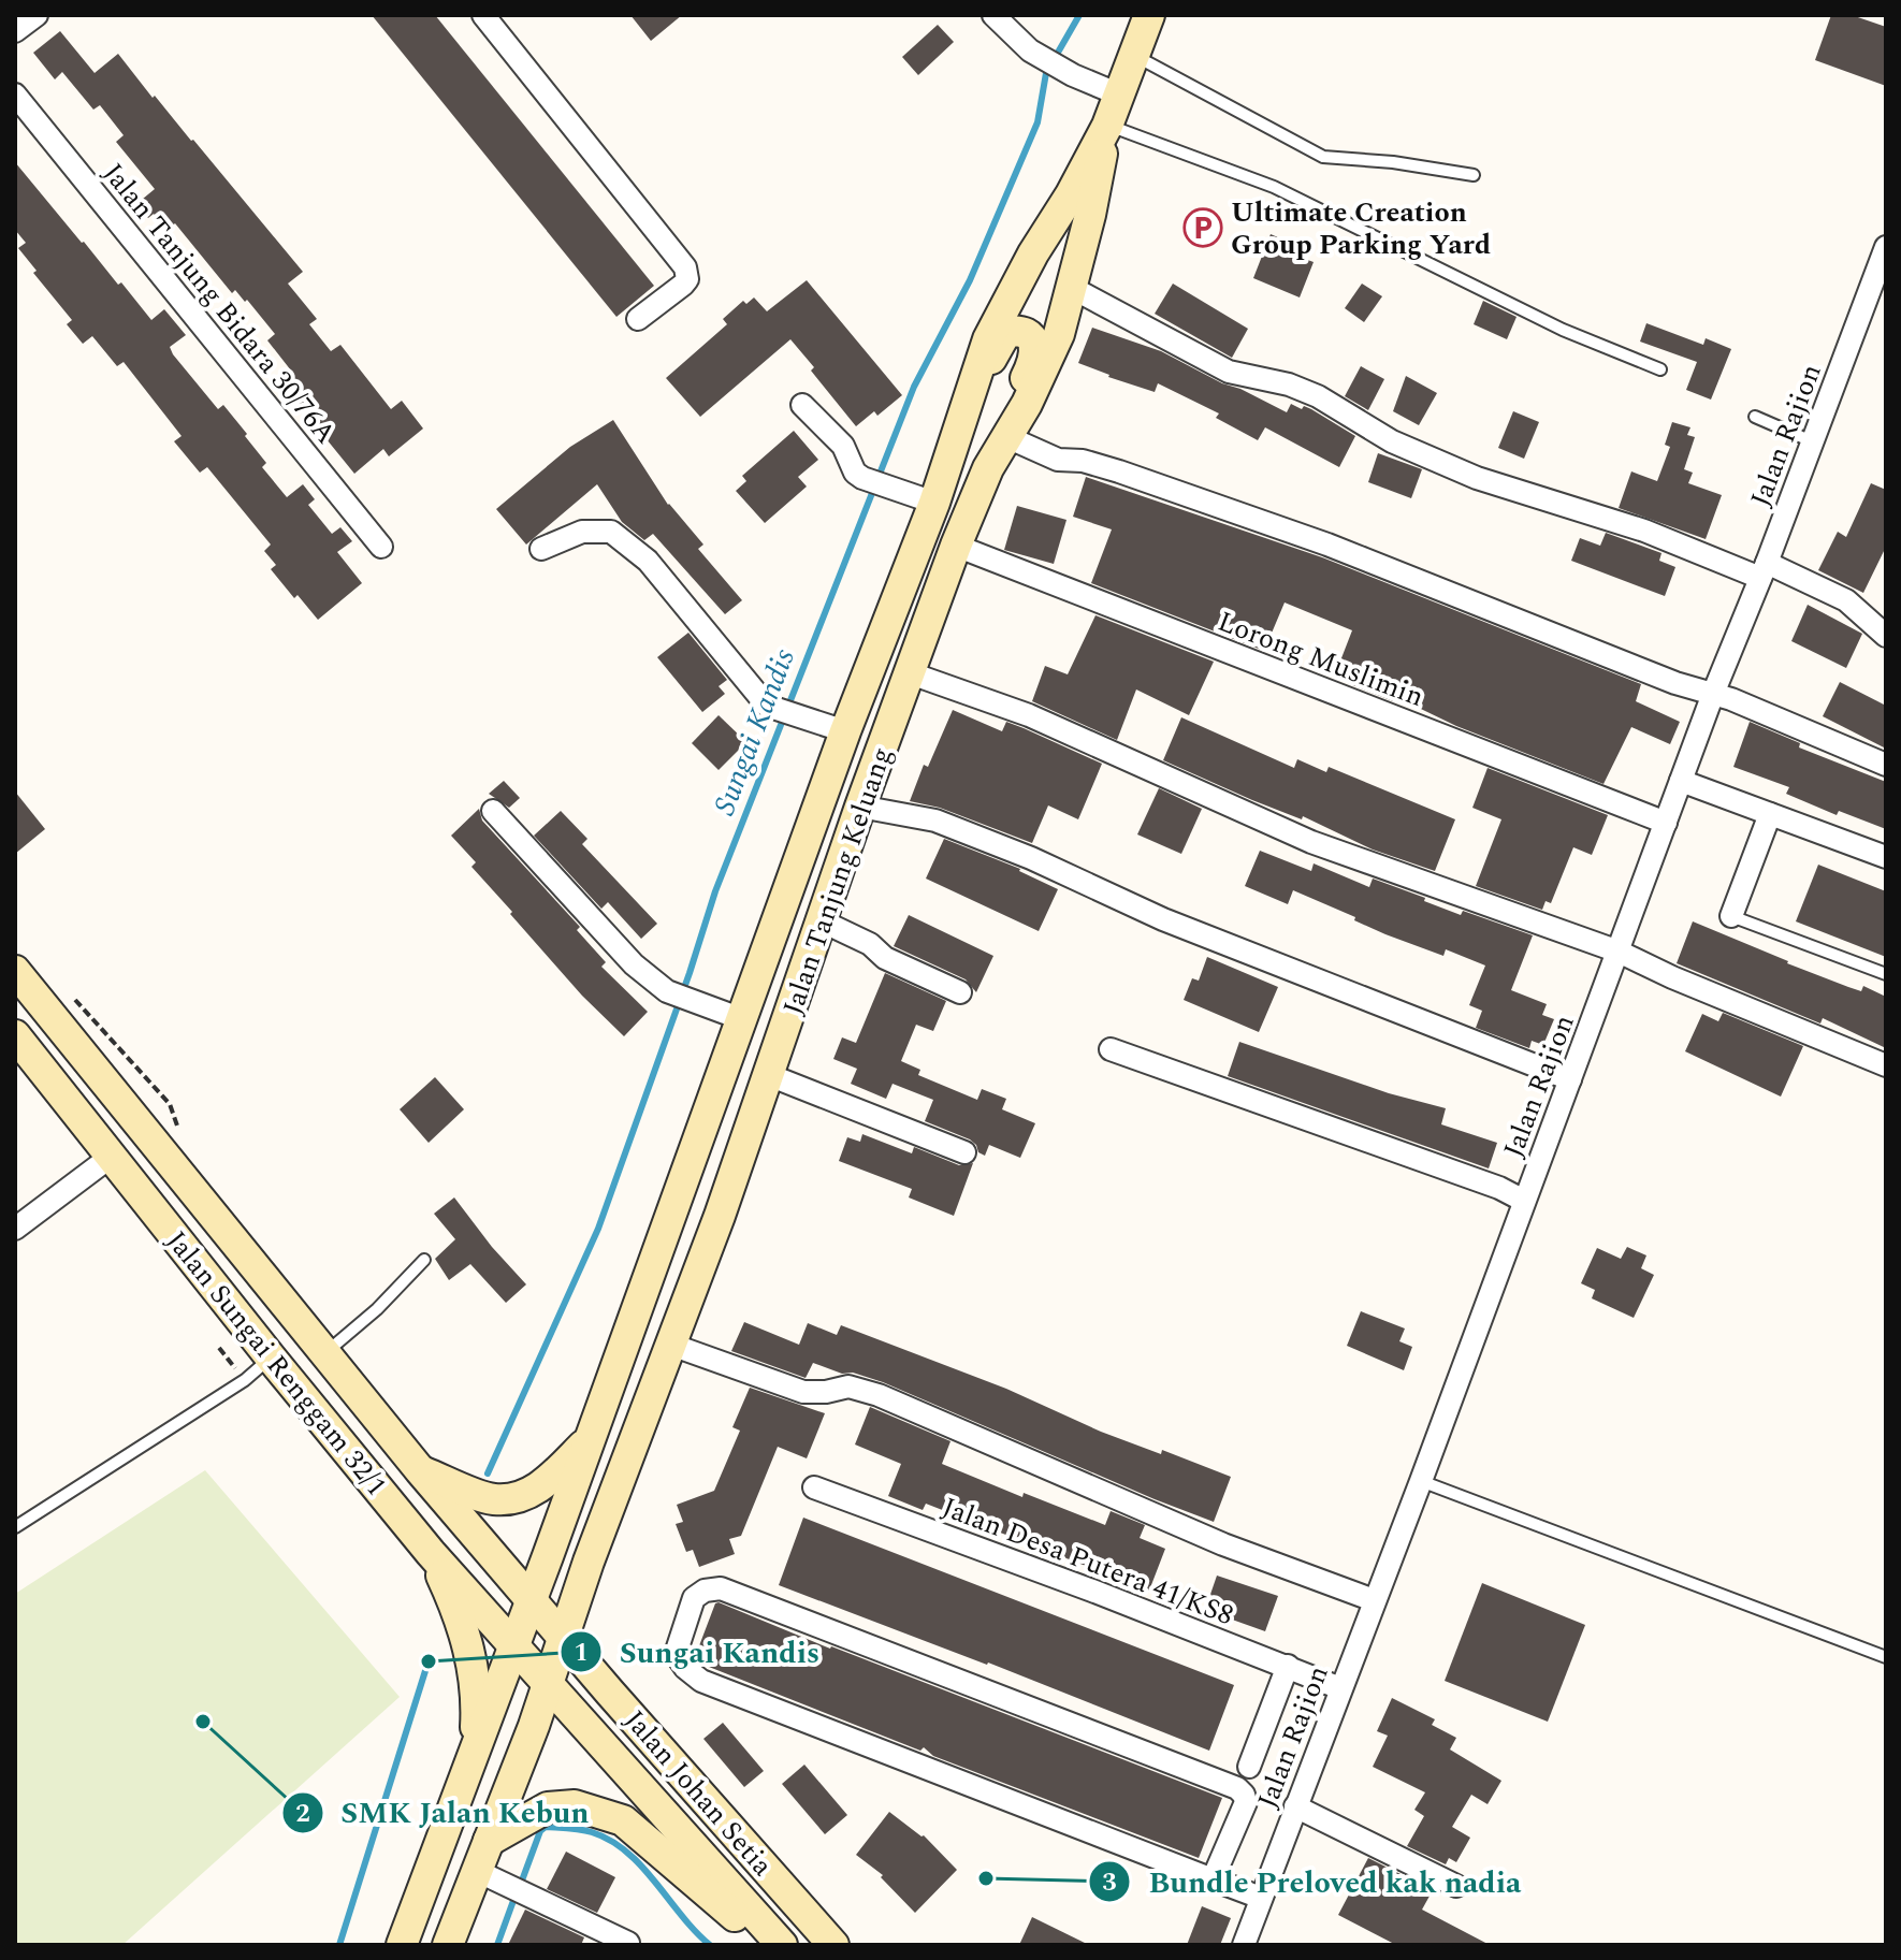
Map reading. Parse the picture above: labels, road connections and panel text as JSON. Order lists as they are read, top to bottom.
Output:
{
  "streets": {
    "main road": ["Jalan Tanjung Keluang", "Jalan Sungai Renggam 32/1", "Jalan Johan Setia"],
    "street": [
      "Jalan Tanjung Bidara 30/76A",
      "Jalan Rajion",
      "Lorong Muslimin",
      "Jalan Desa Putera 41/KS8"
    ]
  },
  "crossings": [
    ["Jalan Rajion", "Lorong Muslimin"],
    ["Jalan Rajion", "Jalan Desa Putera 41/KS8"],
    ["Lorong Muslimin", "Jalan Tanjung Keluang"],
    ["Jalan Tanjung Keluang", "Jalan Sungai Renggam 32/1"],
    ["Jalan Tanjung Keluang", "Jalan Johan Setia"],
    ["Jalan Sungai Renggam 32/1", "Jalan Johan Setia"]
  ],
  "water": ["Sungai Kandis"],
  "places": {
    "parking": ["Ultimate Creation Group Parking Yard"],
    "other": ["Sungai Kandis", "SMK Jalan Kebun", "Bundle Preloved kak nadia"]
  }
}
